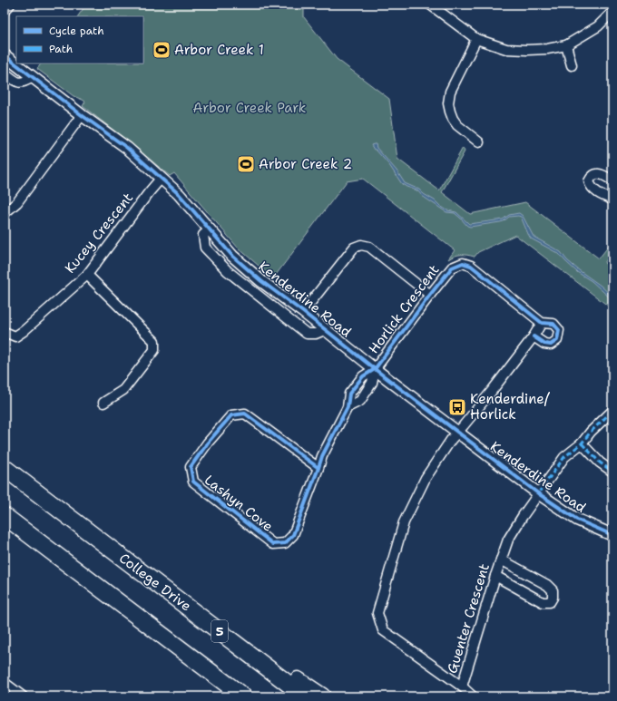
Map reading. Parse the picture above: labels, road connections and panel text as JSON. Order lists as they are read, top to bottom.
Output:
{
  "streets": {
    "highway": ["College Drive", "5"],
    "street": [
      "Kucey Crescent",
      "Kenderdine Road",
      "Horlick Crescent",
      "Lashyn Cove",
      "Guenter Crescent"
    ]
  },
  "crossings": [
    ["Kucey Crescent", "Kenderdine Road"],
    ["Kenderdine Road", "Horlick Crescent"],
    ["Kenderdine Road", "Lashyn Cove"],
    ["Kenderdine Road", "Guenter Crescent"],
    ["Horlick Crescent", "Lashyn Cove"]
  ],
  "parks": ["Arbor Creek Park"],
  "places": {
    "sports": ["Arbor Creek 1", "Arbor Creek 2"],
    "bus stop": ["Kenderdine/ Horlick"]
  },
  "legend": ["Cycle path", "Path"]
}
